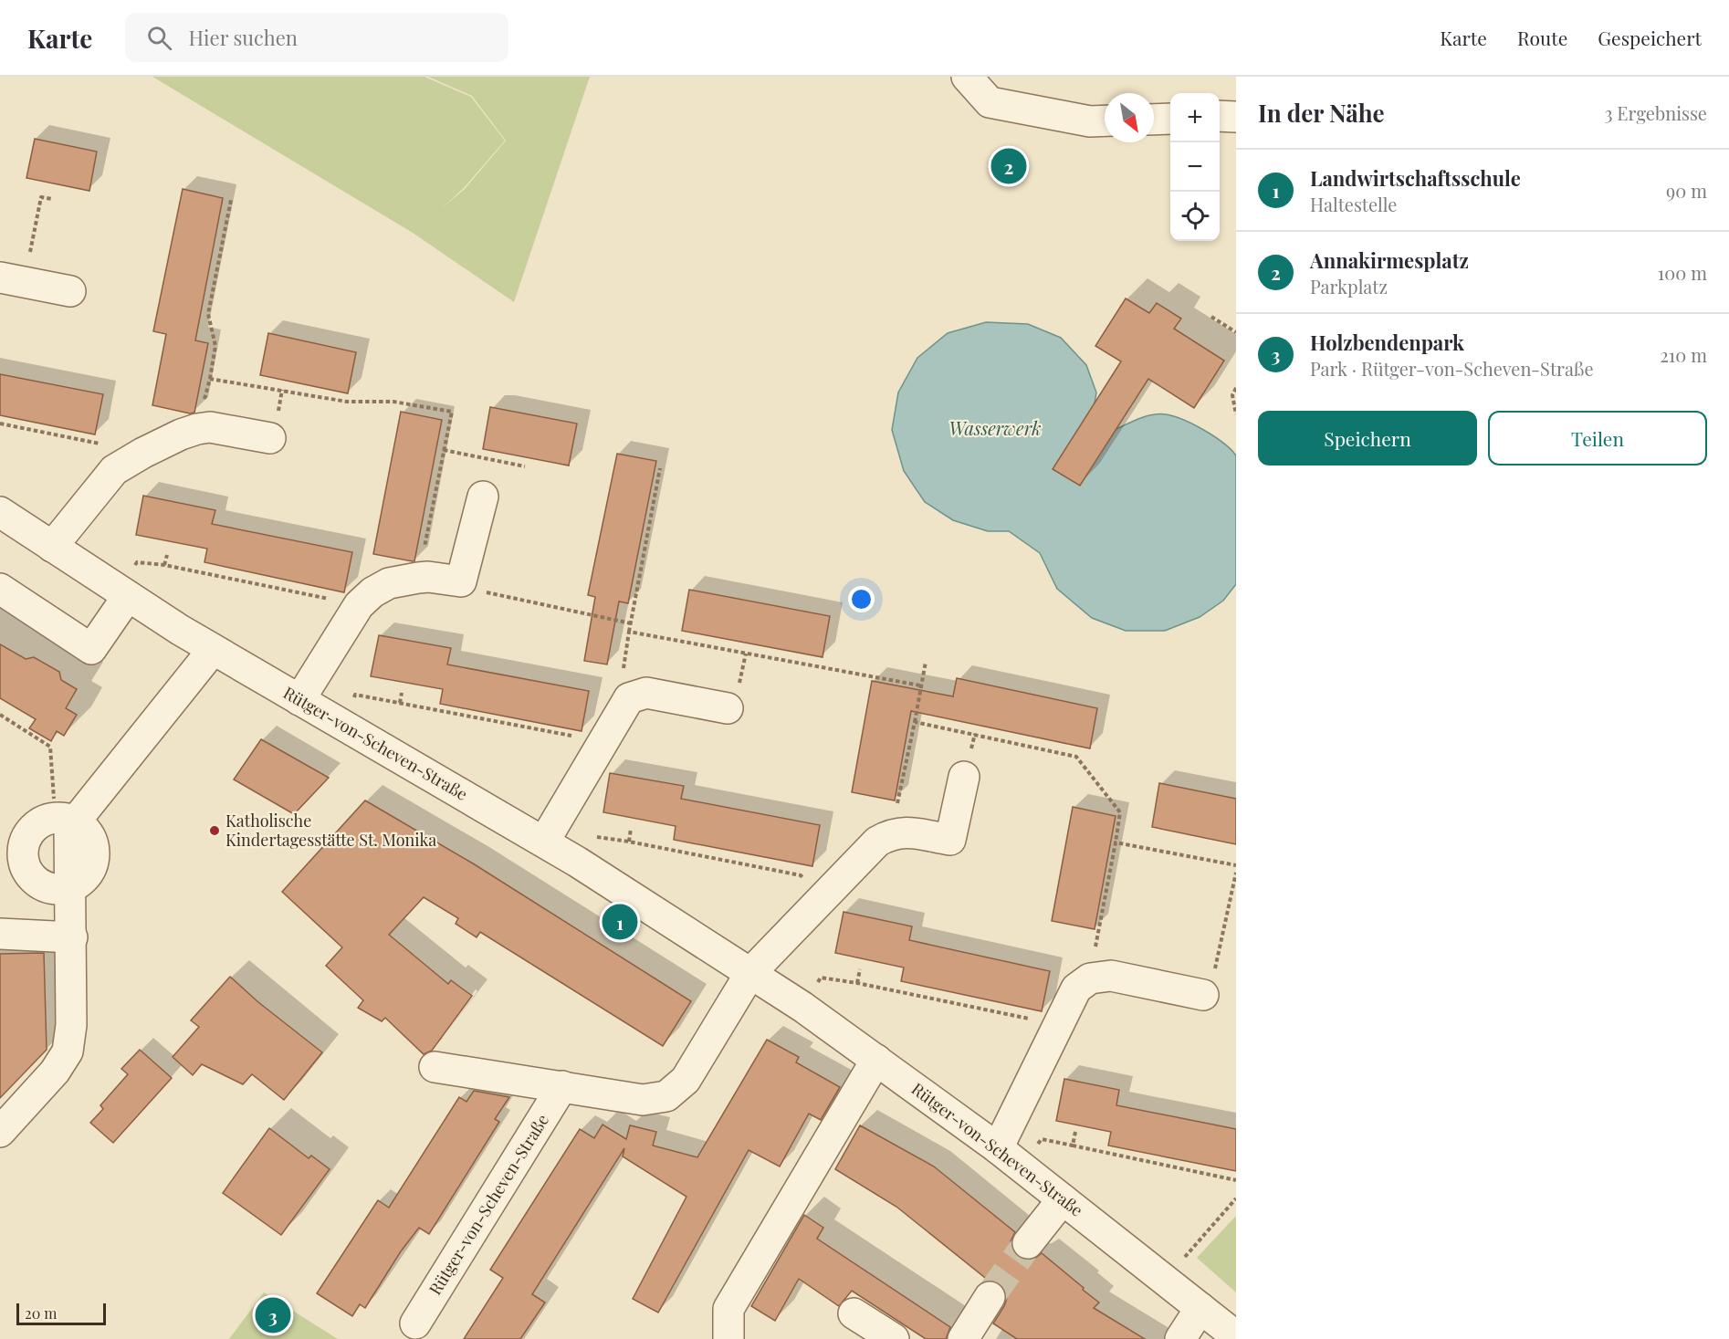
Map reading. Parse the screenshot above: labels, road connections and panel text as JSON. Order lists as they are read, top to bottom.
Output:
{
  "streets": {
    "street": ["Rütger-von-Scheven-Straße"]
  },
  "water": ["Wasserwerk"],
  "places": ["Katholische Kindertagesstätte St. Monika"],
  "scale_bar": "20 m",
  "north": "bottom right",
  "page": {
    "header": "Karte",
    "search": "Hier suchen",
    "nav": ["Karte", "Route", "Gespeichert"],
    "heading": ["In der Nähe", "3 Ergebnisse"],
    "map_buttons": ["+", "−"],
    "pins": ["2", "1", "3"],
    "list": [
      {
        "mark": "1",
        "name": "Landwirtschaftsschule",
        "note": "Haltestelle",
        "value": "90 m"
      },
      {
        "mark": "2",
        "name": "Annakirmesplatz",
        "note": "Parkplatz",
        "value": "100 m"
      },
      {
        "mark": "3",
        "name": "Holzbendenpark",
        "note": "Park · Rütger-von-Scheven-Straße",
        "value": "210 m"
      }
    ],
    "buttons": ["Speichern", "Teilen"],
    "scale": "20 m"
  }
}
